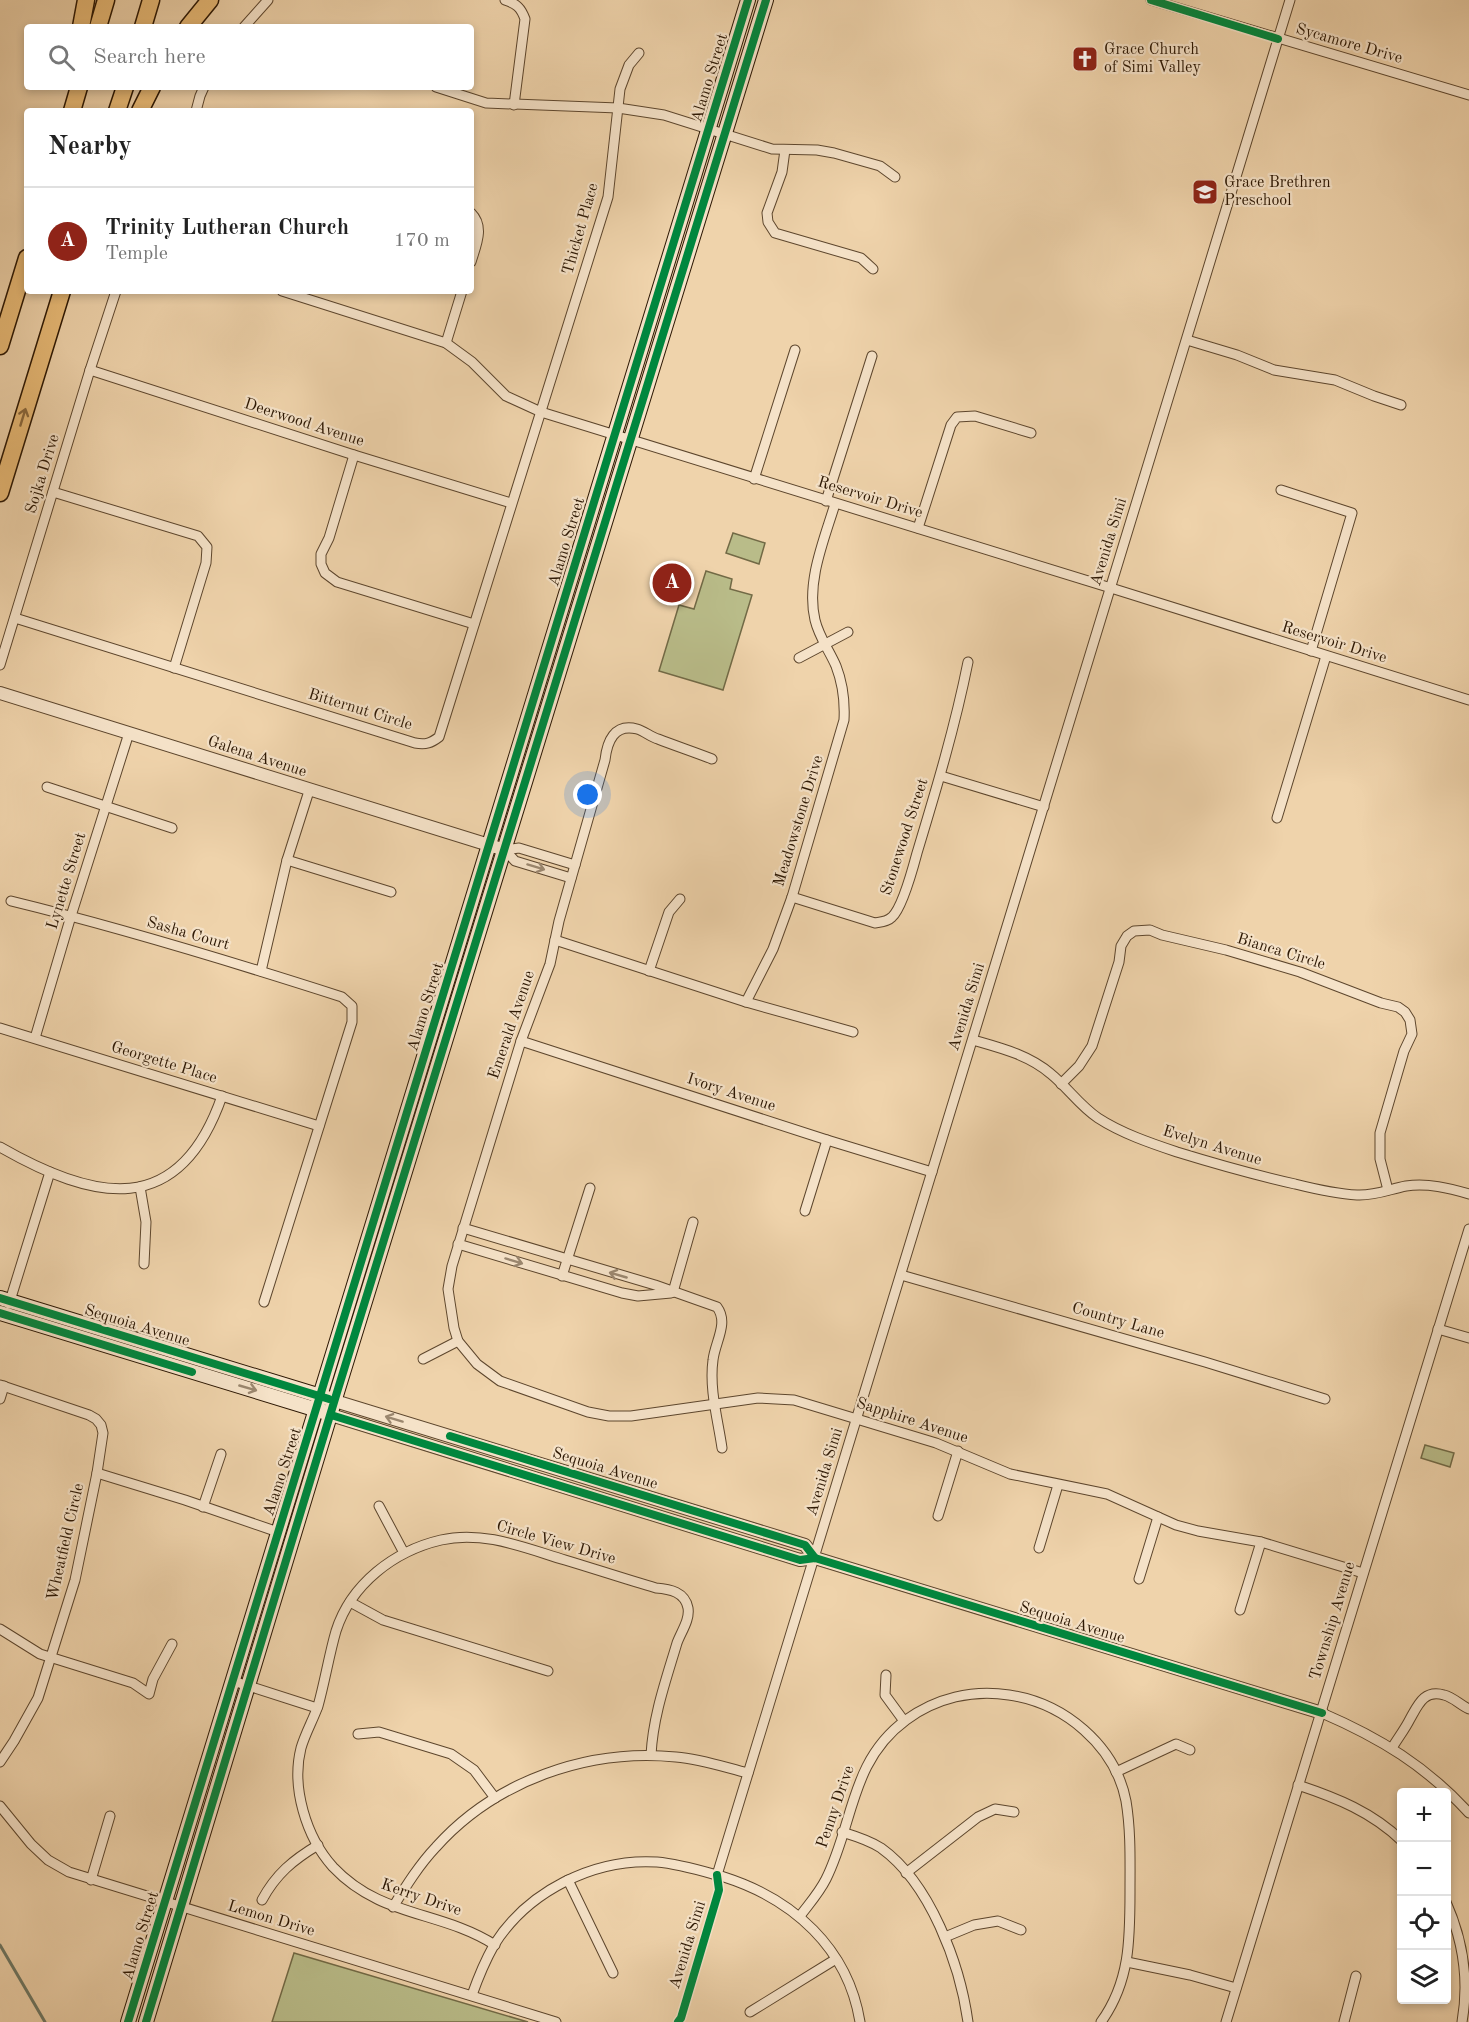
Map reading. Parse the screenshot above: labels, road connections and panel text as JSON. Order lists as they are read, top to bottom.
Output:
{
  "streets": {
    "main road": ["Alamo Street", "Sequoia Avenue"],
    "street": [
      "Sycamore Drive",
      "Thicket Place",
      "Deerwood Avenue",
      "Sojka Drive",
      "Reservoir Drive",
      "Avenida Simi",
      "Bitternut Circle",
      "Galena Avenue",
      "Meadowstone Drive",
      "Stonewood Street",
      "Lynette Street",
      "Sasha Court",
      "Bianca Circle",
      "Emerald Avenue",
      "Georgette Place",
      "Ivory Avenue",
      "Evelyn Avenue",
      "Country Lane",
      "Sapphire Avenue",
      "Wheatfield Circle",
      "Circle View Drive",
      "Township Avenue",
      "Penny Drive",
      "Kerry Drive",
      "Lemon Drive"
    ]
  },
  "crossings": [
    ["Sycamore Drive", "Avenida Simi"],
    ["Alamo Street", "Reservoir Drive"],
    ["Alamo Street", "Galena Avenue"],
    ["Alamo Street", "Sequoia Avenue"],
    ["Alamo Street", "Lemon Drive"],
    ["Thicket Place", "Reservoir Drive"],
    ["Thicket Place", "Bitternut Circle"],
    ["Deerwood Avenue", "Sojka Drive"],
    ["Deerwood Avenue", "Bitternut Circle"],
    ["Sojka Drive", "Bitternut Circle"],
    ["Reservoir Drive", "Avenida Simi"],
    ["Reservoir Drive", "Bitternut Circle"],
    ["Reservoir Drive", "Meadowstone Drive"],
    ["Avenida Simi", "Ivory Avenue"],
    ["Avenida Simi", "Evelyn Avenue"],
    ["Avenida Simi", "Country Lane"],
    ["Avenida Simi", "Sequoia Avenue"],
    ["Avenida Simi", "Sapphire Avenue"],
    ["Galena Avenue", "Lynette Street"],
    ["Galena Avenue", "Emerald Avenue"],
    ["Meadowstone Drive", "Stonewood Street"],
    ["Lynette Street", "Sasha Court"],
    ["Lynette Street", "Georgette Place"],
    ["Sasha Court", "Georgette Place"],
    ["Bianca Circle", "Evelyn Avenue"],
    ["Emerald Avenue", "Ivory Avenue"],
    ["Emerald Avenue", "Sapphire Avenue"],
    ["Sequoia Avenue", "Township Avenue"],
    ["Sapphire Avenue", "Township Avenue"],
    ["Circle View Drive", "Kerry Drive"]
  ],
  "places": {
    "church": ["Grace Church of Simi Valley"],
    "school or university": ["Grace Brethren Preschool"]
  },
  "page": {
    "search": "Search here",
    "heading": "Nearby",
    "list": [
      {
        "mark": "A",
        "name": "Trinity Lutheran Church",
        "note": "Temple",
        "value": "170 m"
      }
    ],
    "pins": "A",
    "map_buttons": ["+", "−"]
  }
}
